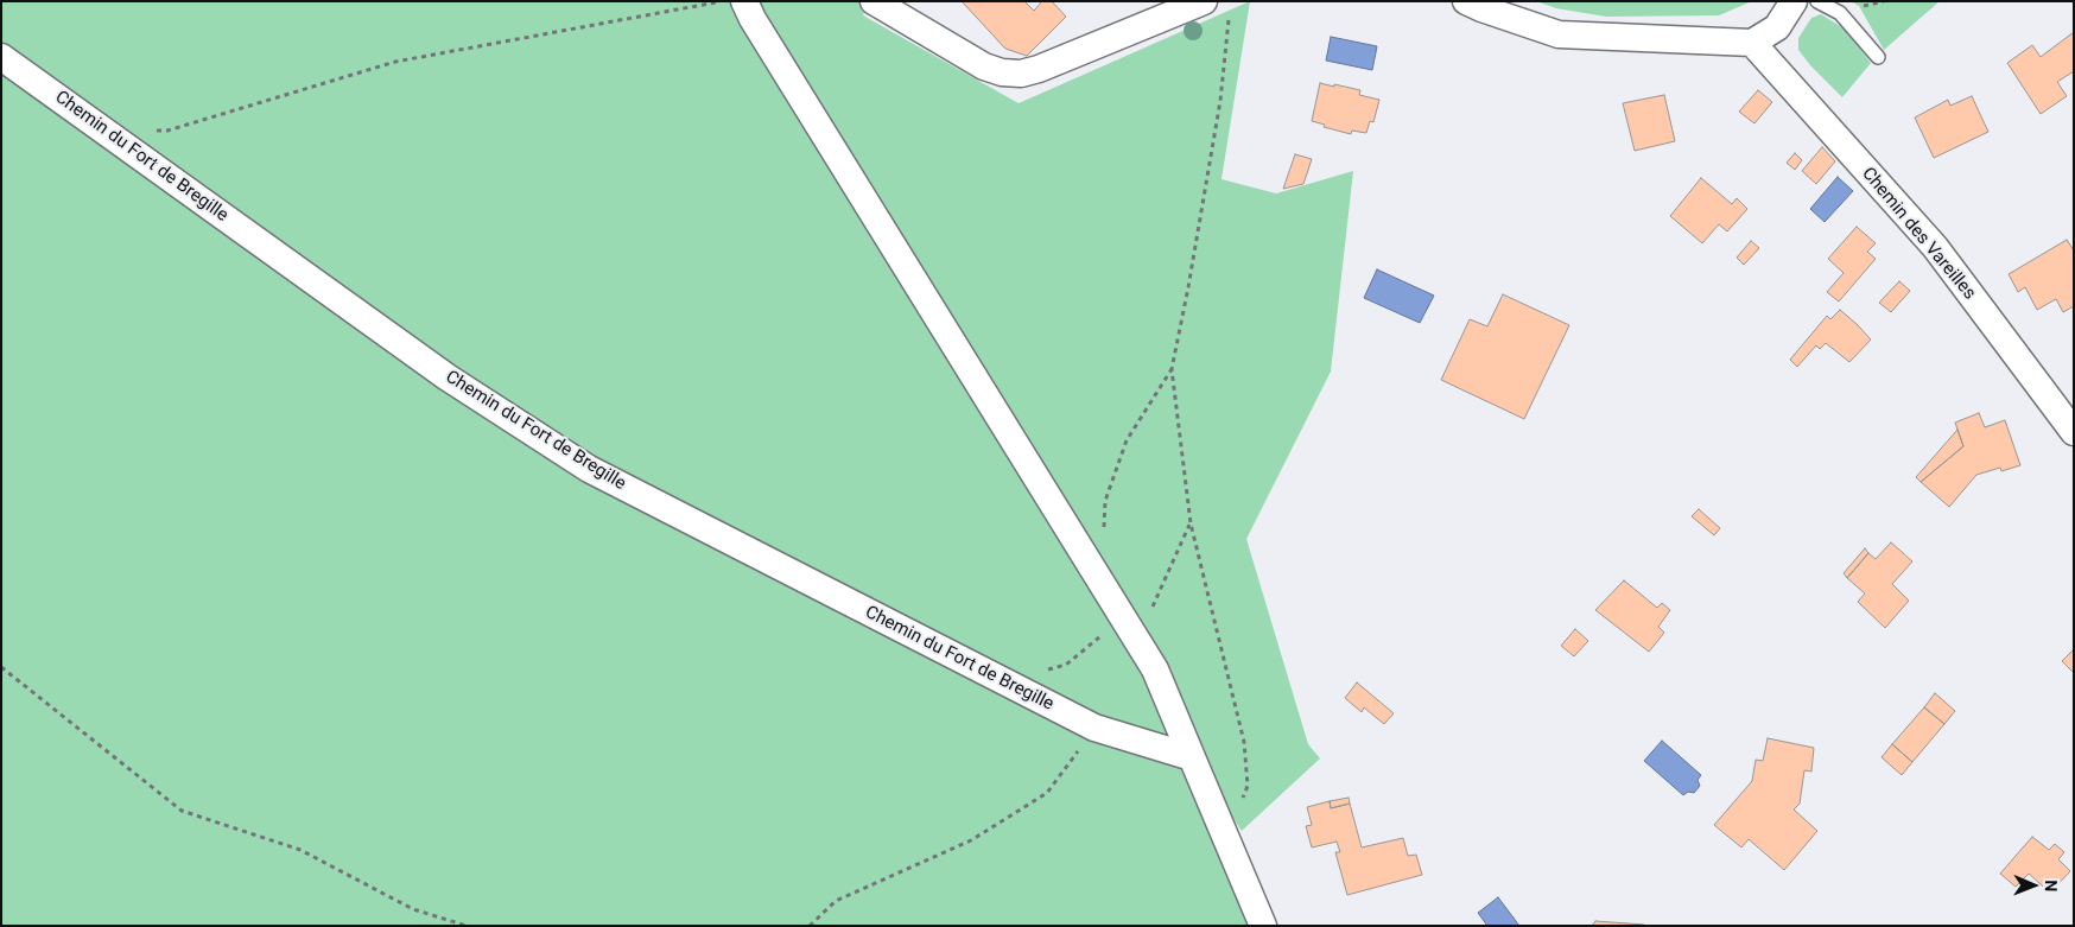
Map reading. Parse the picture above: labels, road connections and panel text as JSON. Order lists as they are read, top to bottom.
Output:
{
  "streets": {
    "street": ["Chemin du Fort de Bregille", "Chemin des Vareilles"]
  },
  "north": "right"
}
